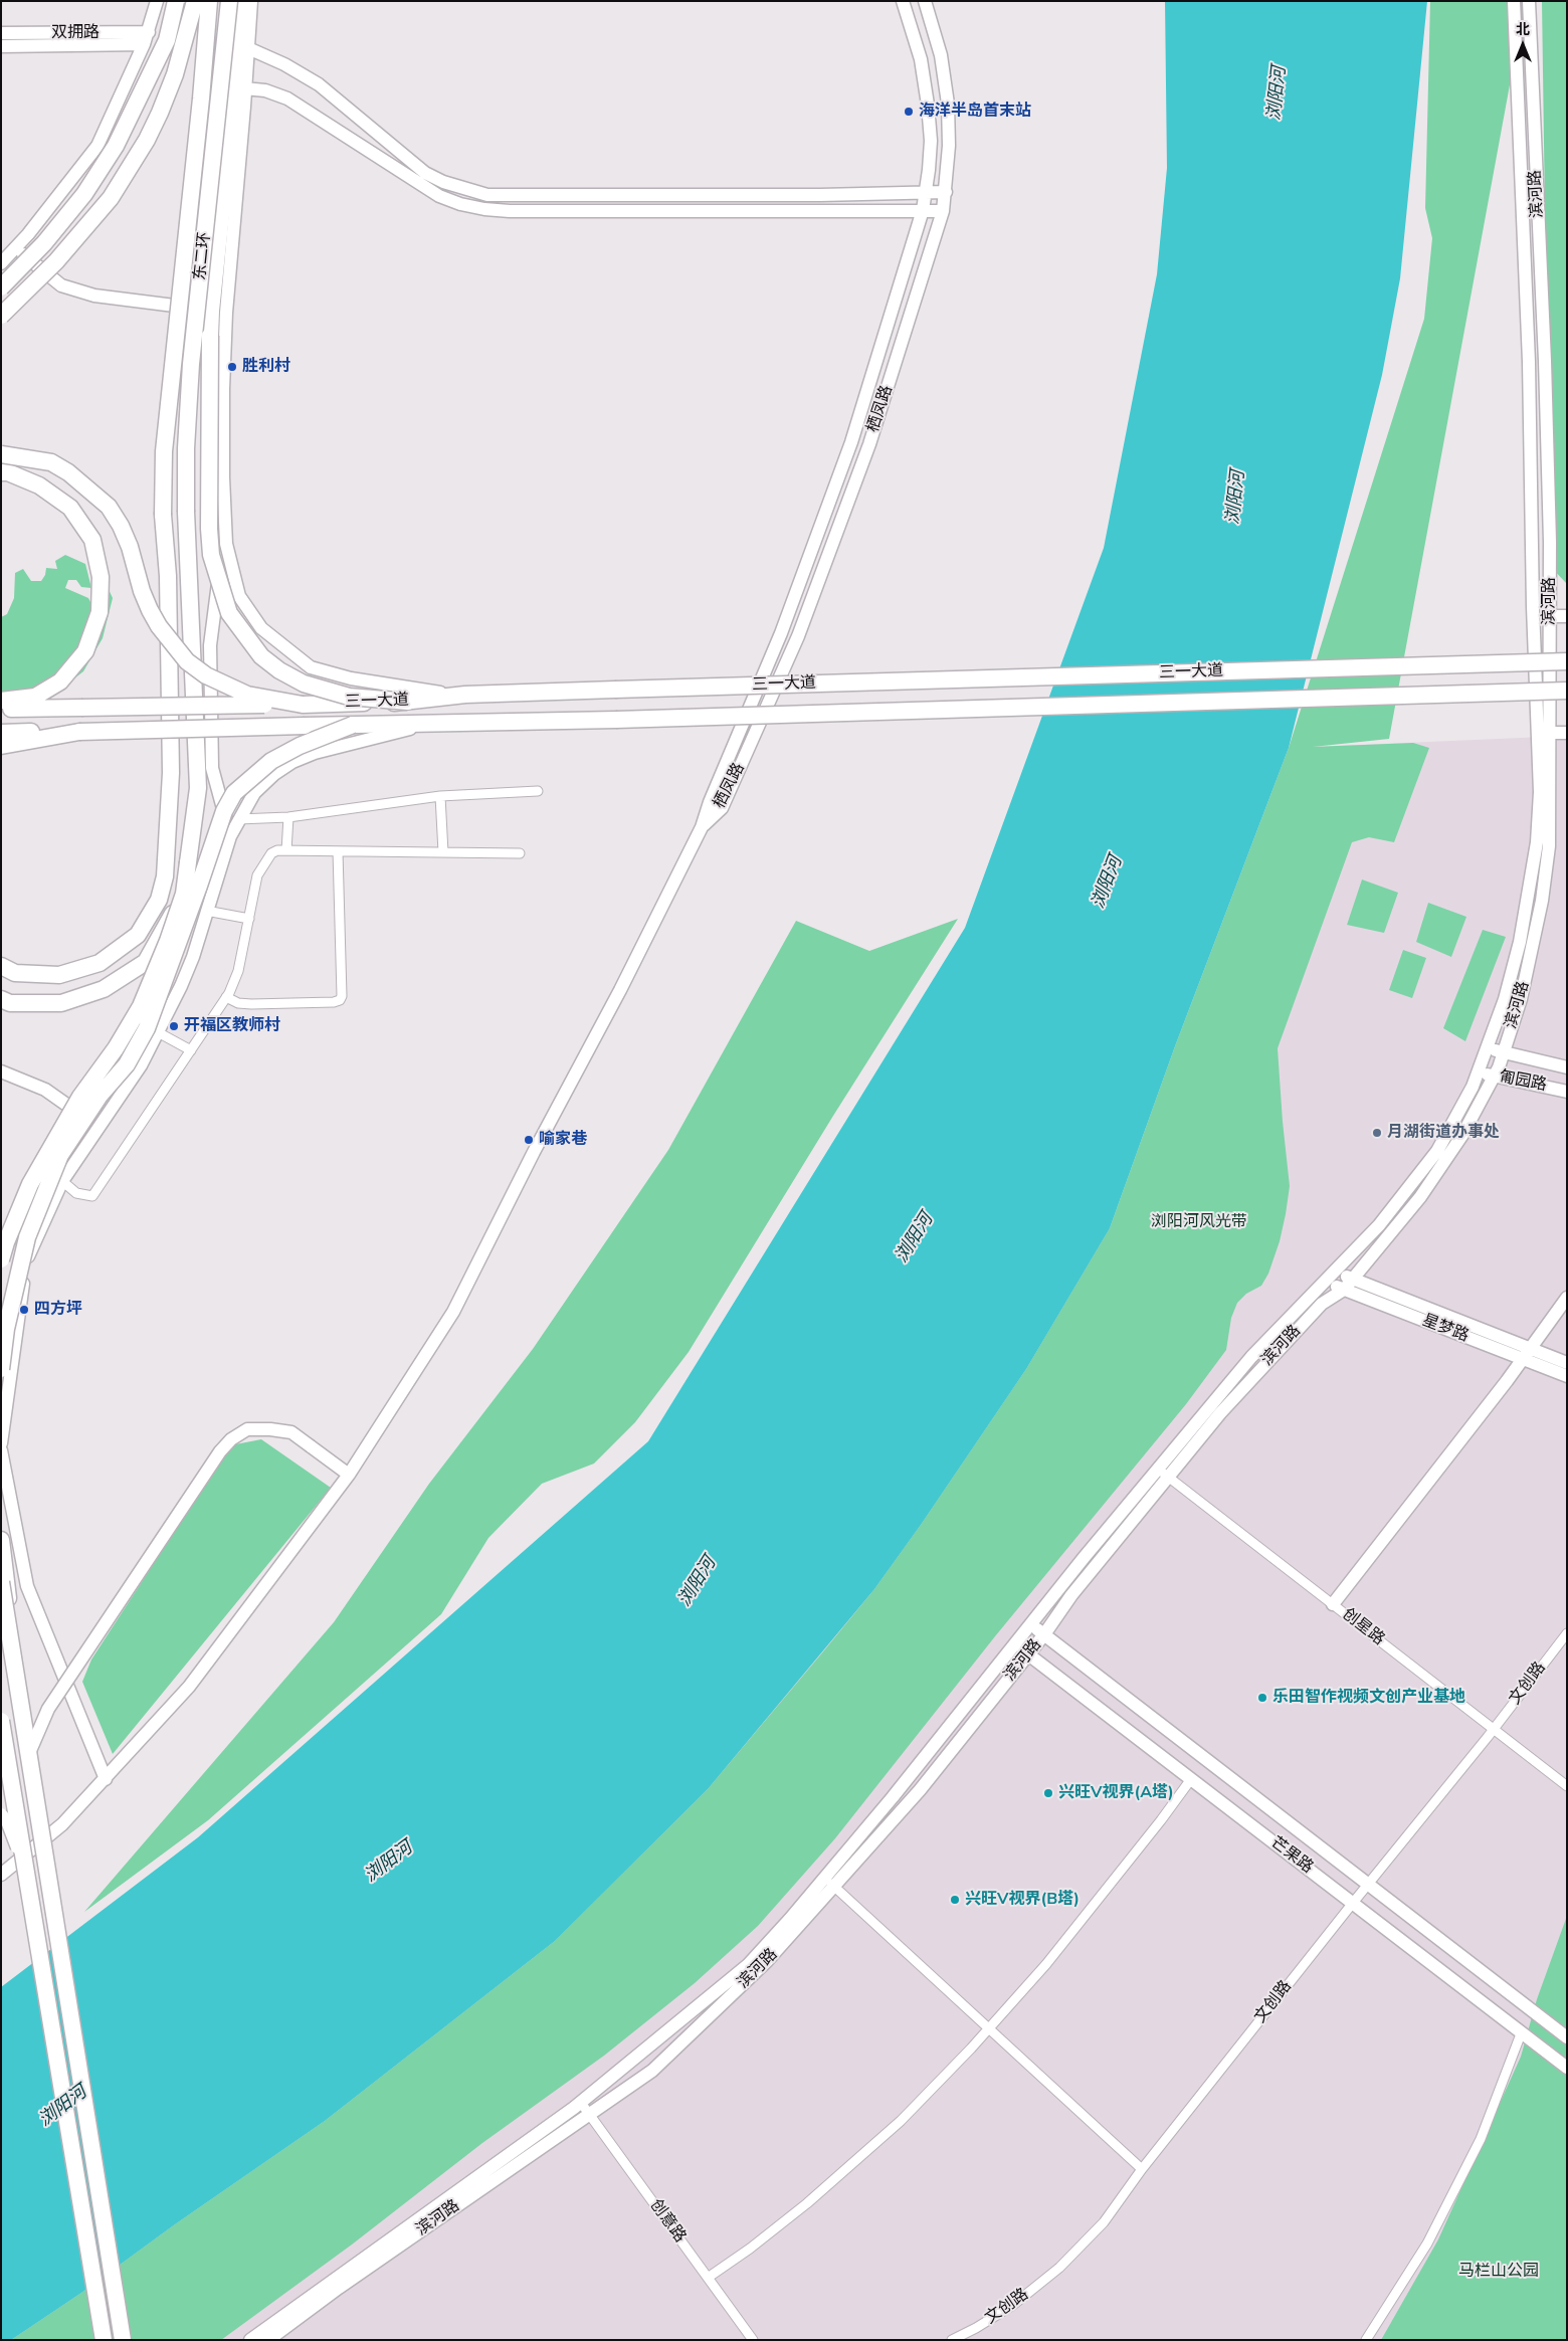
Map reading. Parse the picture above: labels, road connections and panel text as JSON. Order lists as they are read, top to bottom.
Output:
{
  "streets": {
    "highway": ["东二环", "三一大道"],
    "street": [
      "双拥路",
      "滨河路",
      "栖凤路",
      "匍园路",
      "星梦路",
      "创星路",
      "文创路",
      "芒果路",
      "创意路"
    ]
  },
  "crossings": [
    ["滨河路", "匍园路"],
    ["滨河路", "星梦路"],
    ["滨河路", "创星路"],
    ["滨河路", "芒果路"],
    ["滨河路", "创意路"],
    ["创星路", "文创路"],
    ["文创路", "芒果路"]
  ],
  "water": ["浏阳河"],
  "parks": ["浏阳河风光带", "马栏山公园"],
  "places": [
    "海洋半岛首末站",
    "胜利村",
    "开福区教师村",
    "月湖街道办事处",
    "喻家巷",
    "四方坪",
    "乐田智作视频文创产业基地",
    "兴旺V视界(A塔)",
    "兴旺V视界(B塔)"
  ],
  "north": "top"
}
